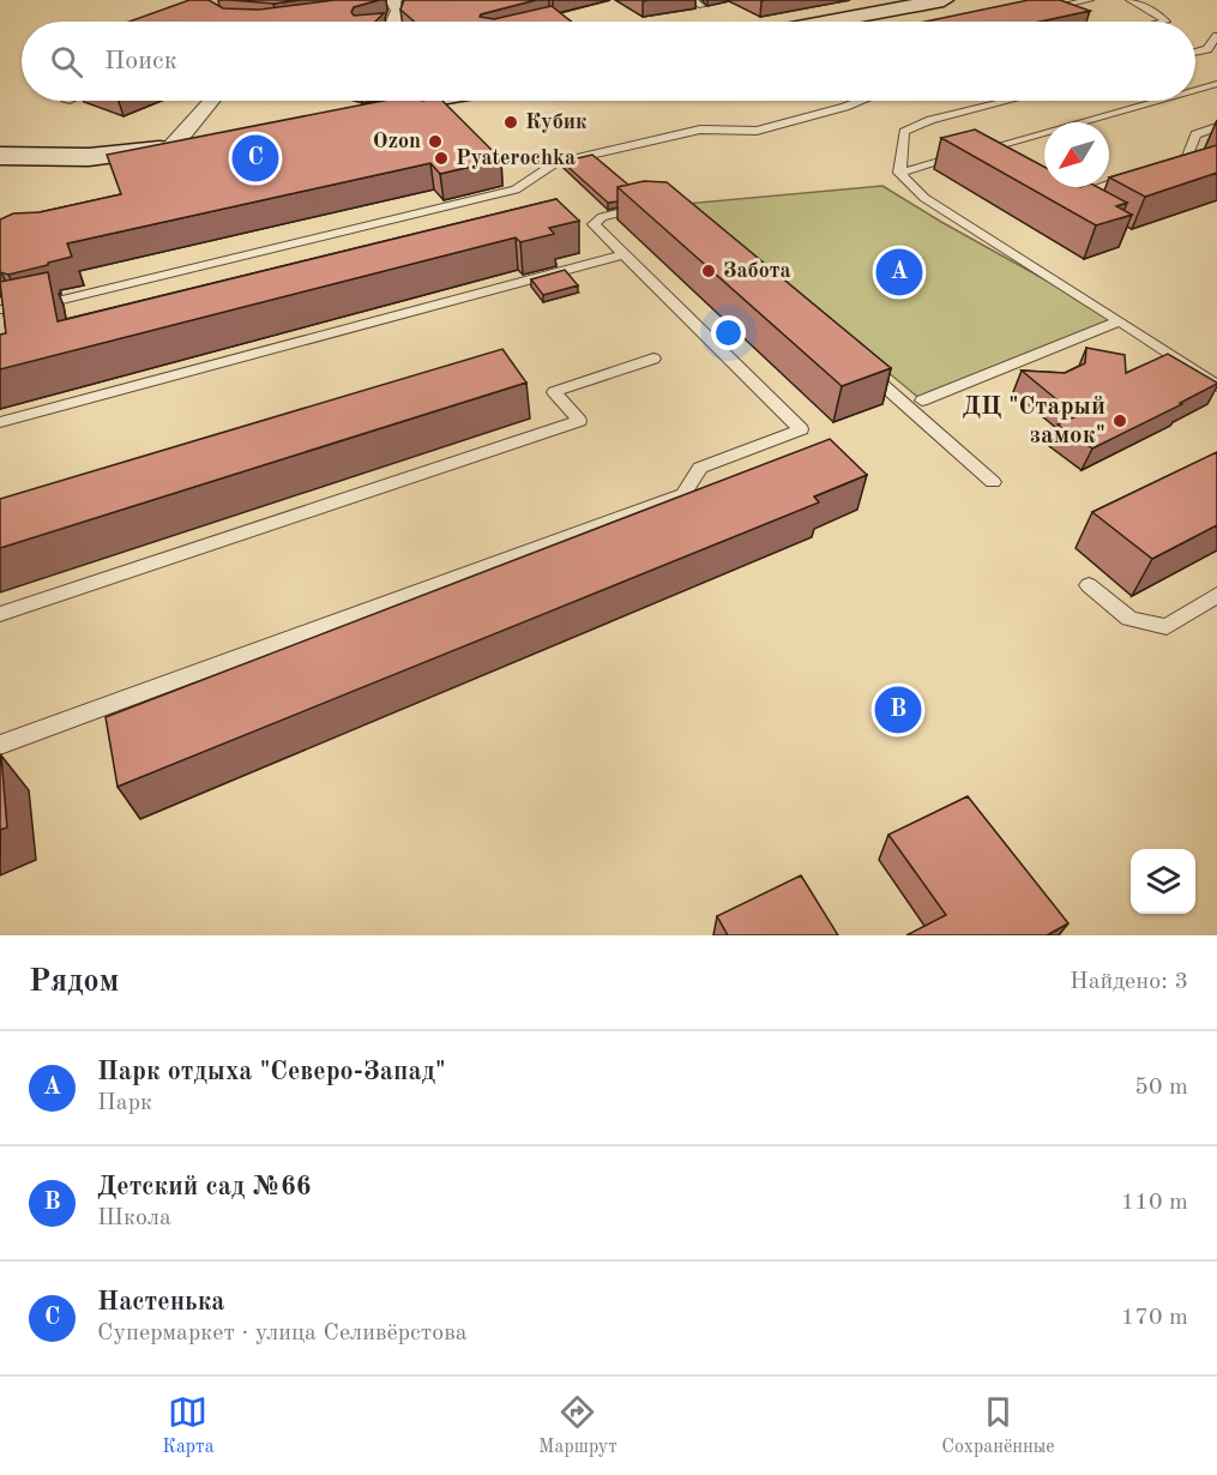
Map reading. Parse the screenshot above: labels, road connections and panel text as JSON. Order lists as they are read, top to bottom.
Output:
{
  "places": [
    "Кубик",
    "Ozon",
    "Pyaterochka",
    "Забота",
    "ДЦ \"Старый замок\""
  ],
  "north": "bottom left",
  "page": {
    "search": "Поиск",
    "pins": ["C", "A", "B"],
    "heading": ["Рядом", "Найдено: 3"],
    "list": [
      {
        "mark": "A",
        "name": "Парк отдыха \"Северо-Запад\"",
        "note": "Парк",
        "value": "50 m"
      },
      {
        "mark": "B",
        "name": "Детский сад №66",
        "note": "Школа",
        "value": "110 m"
      },
      {
        "mark": "C",
        "name": "Настенька",
        "note": "Супермаркет · улица Селивёрстова",
        "value": "170 m"
      }
    ],
    "nav": ["Карта", "Маршрут", "Сохранённые"]
  }
}
